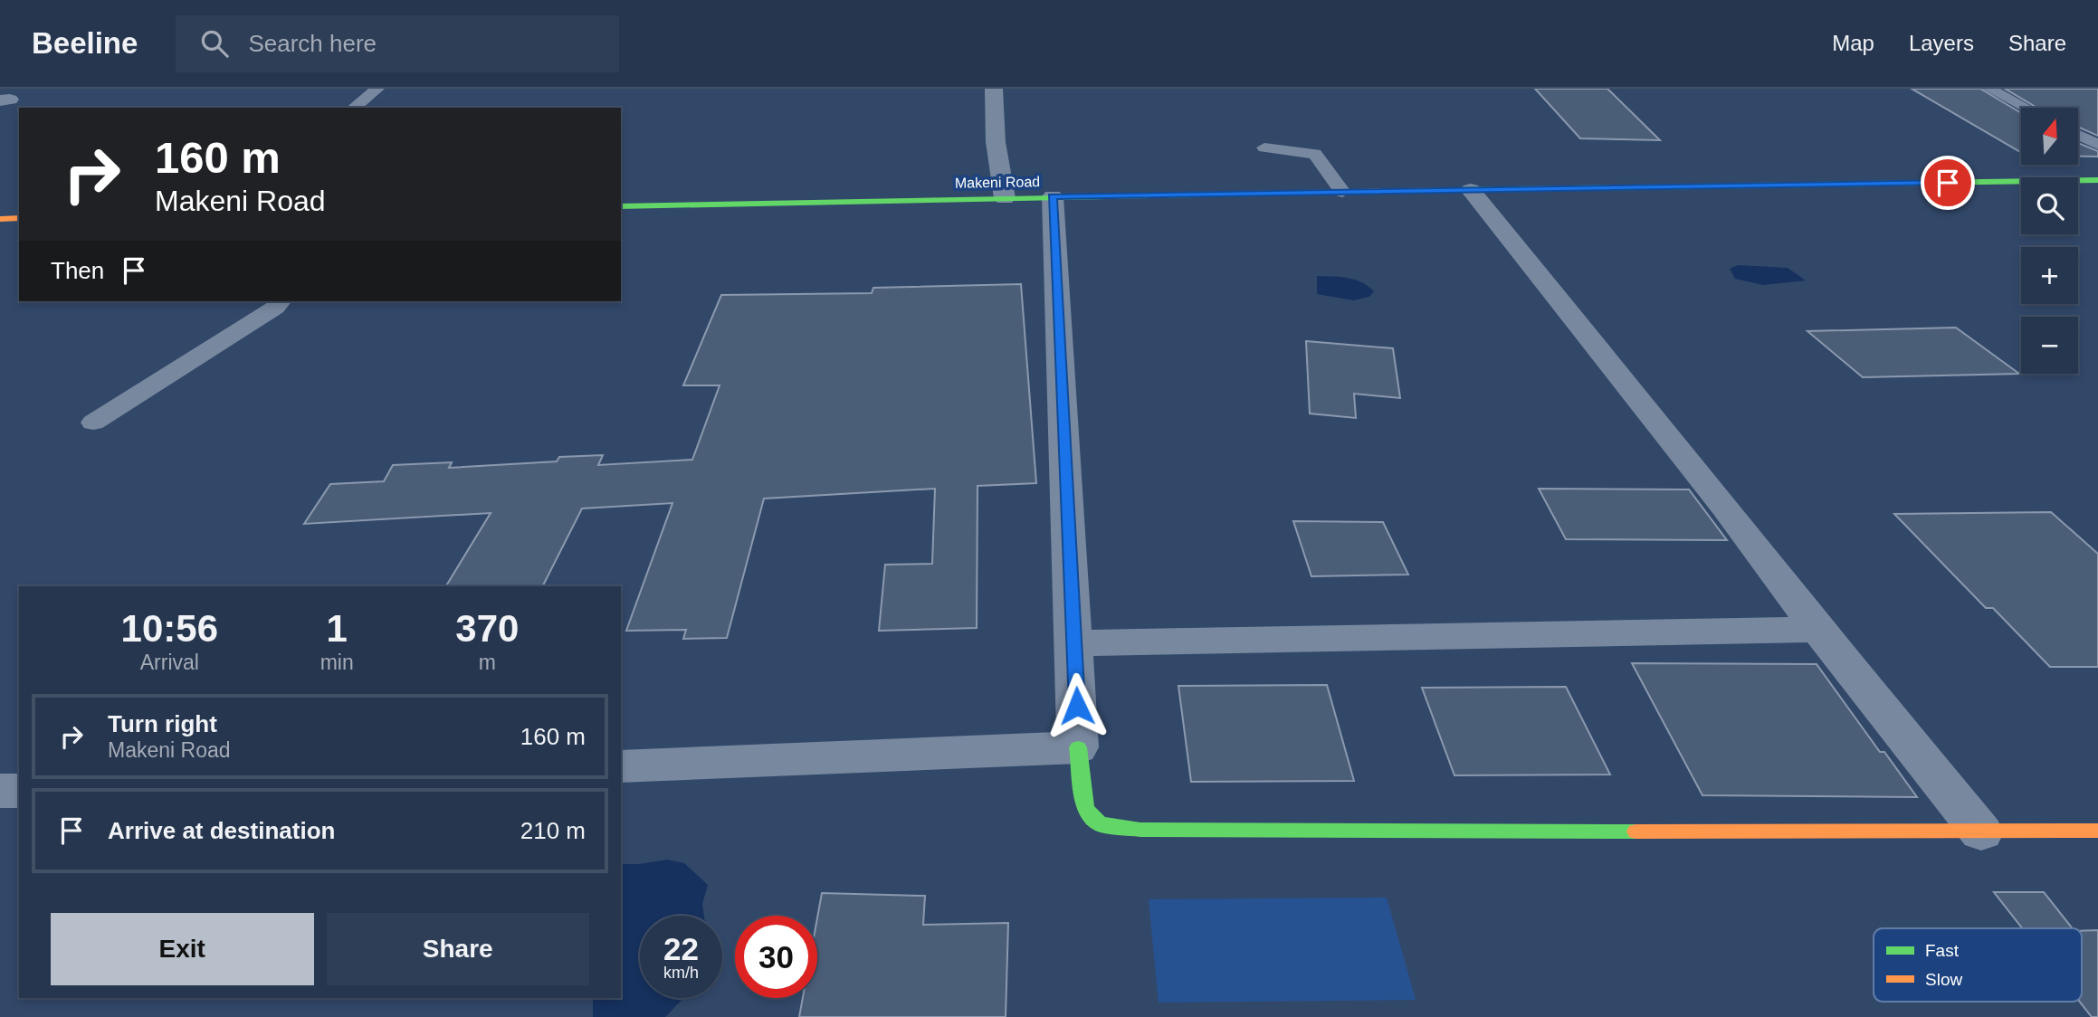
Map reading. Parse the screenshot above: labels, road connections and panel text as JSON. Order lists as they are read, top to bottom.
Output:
{
  "streets": {
    "main road": ["Makeni Road"]
  },
  "legend": ["Fast", "Slow"],
  "north": "top",
  "page": {
    "header": "Beeline",
    "search": "Search here",
    "nav": ["Map", "Layers", "Share"],
    "map_buttons": ["+", "−"],
    "turn": ["160 m", "Makeni Road"],
    "then": "Then",
    "eta": [
      "10:56",
      "Arrival",
      "1",
      "min",
      "370",
      "m"
    ],
    "list": [
      {
        "name": "Turn right",
        "note": "Makeni Road",
        "value": "160 m"
      },
      {
        "name": "Arrive at destination",
        "value": "210 m"
      }
    ],
    "buttons": ["Exit", "Share"],
    "speed": "22 km/h",
    "limit": "30"
  }
}
